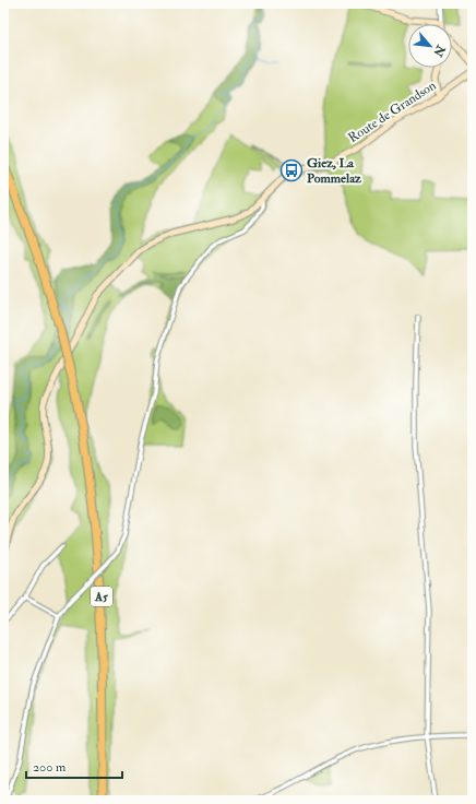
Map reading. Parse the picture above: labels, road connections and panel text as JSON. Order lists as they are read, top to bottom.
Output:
{
  "streets": {
    "highway": ["A5"],
    "street": ["Route de Grandson"]
  },
  "places": {
    "bus stop": ["Giez, La Pommelaz"]
  },
  "scale_bar": "200 m",
  "north": "bottom right"
}
